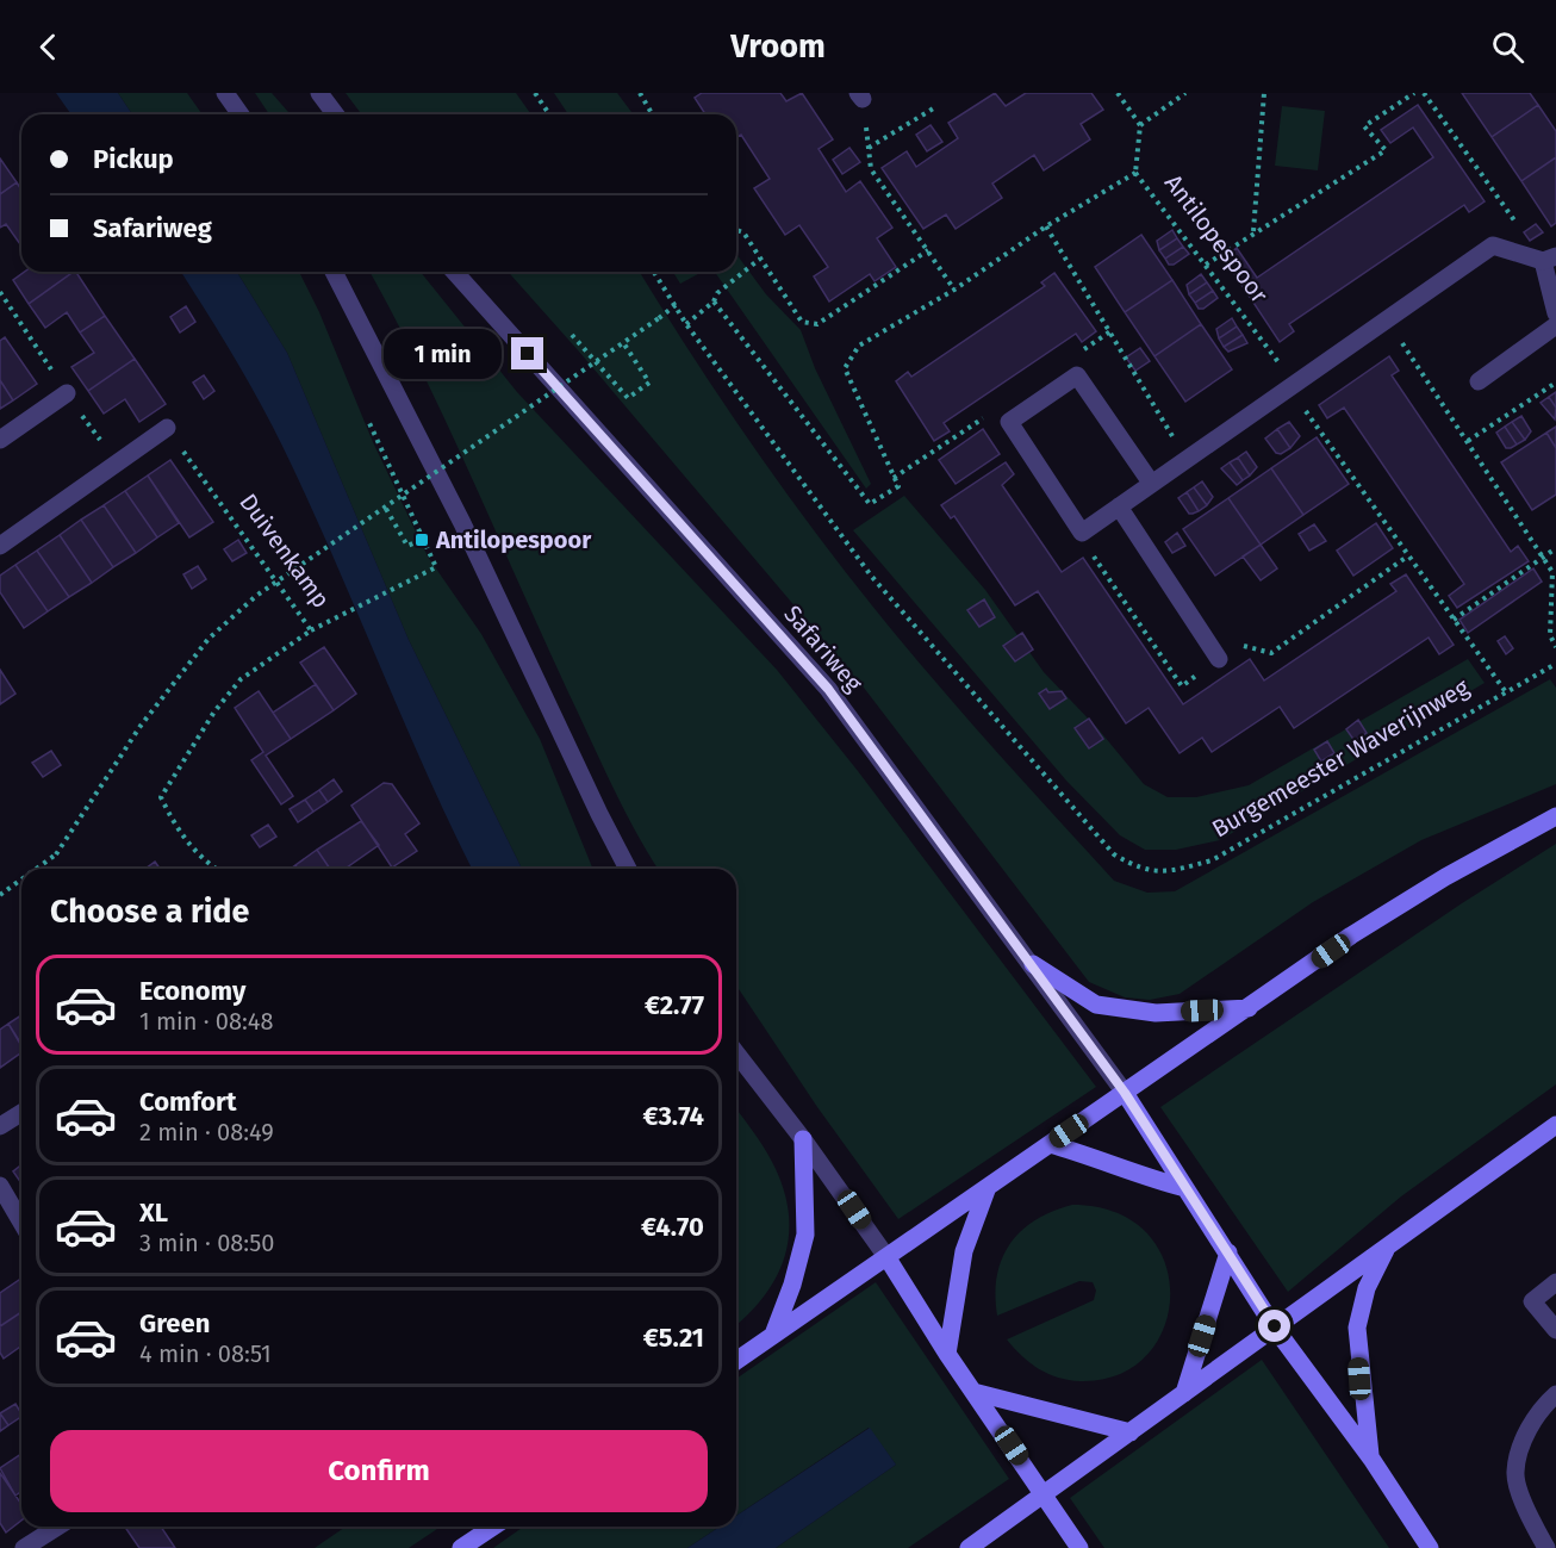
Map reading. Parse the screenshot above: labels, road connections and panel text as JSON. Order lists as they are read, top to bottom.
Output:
{
  "streets": {
    "street": ["Safariweg"],
    "path": ["Antilopespoor", "Duivenkamp", "Burgemeester Waverijnweg"]
  },
  "crossings": [
    ["Antilopespoor", "Burgemeester Waverijnweg"]
  ],
  "places": {
    "transit": ["Antilopespoor"]
  },
  "page": {
    "header": "Vroom",
    "banner": ["Pickup", "Safariweg"],
    "bubble": "1 min",
    "heading": "Choose a ride",
    "list": [
      {
        "name": "Economy",
        "note": "1 min · 08:48",
        "value": "€2.77"
      },
      {
        "name": "Comfort",
        "note": "2 min · 08:49",
        "value": "€3.74"
      },
      {
        "name": "XL",
        "note": "3 min · 08:50",
        "value": "€4.70"
      },
      {
        "name": "Green",
        "note": "4 min · 08:51",
        "value": "€5.21"
      }
    ],
    "buttons": "Confirm"
  }
}
